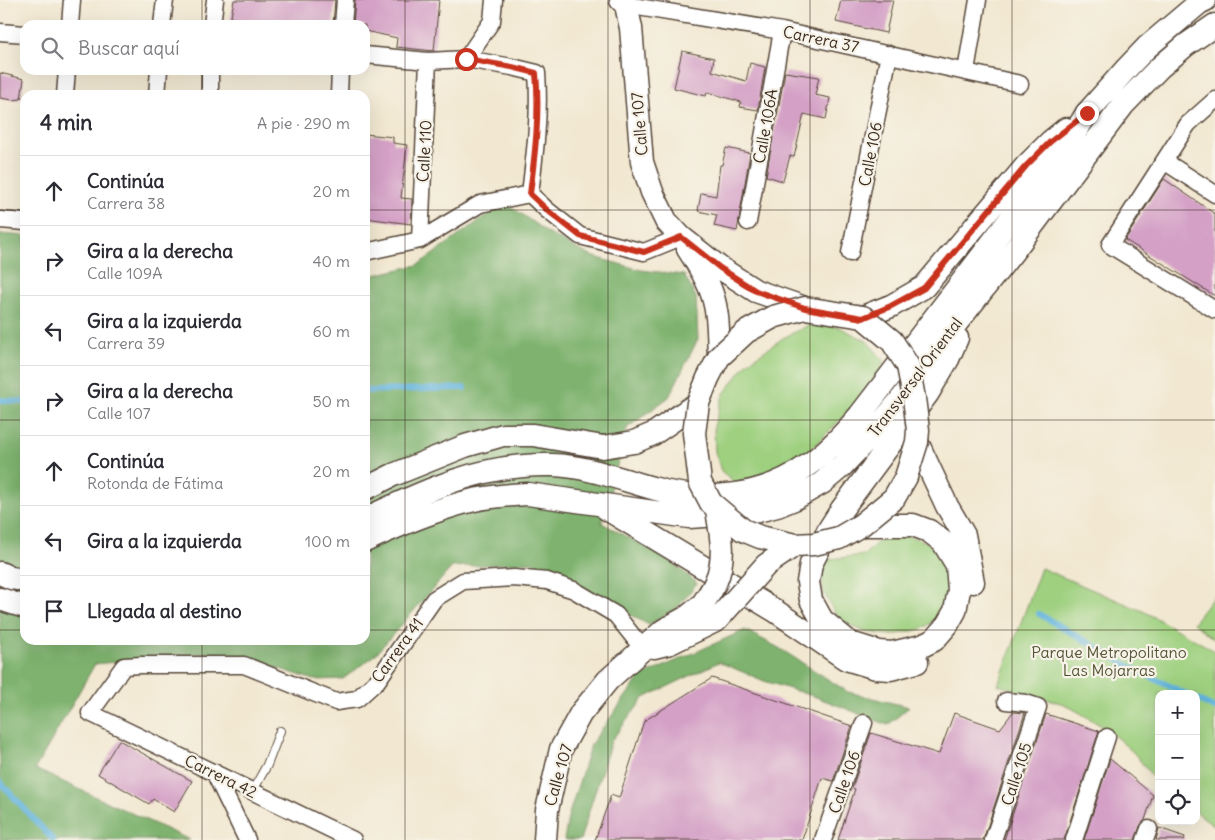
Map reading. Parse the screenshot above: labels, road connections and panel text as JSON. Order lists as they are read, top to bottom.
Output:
{
  "streets": {
    "main road": ["Calle 107", "Transversal Oriental"],
    "street": [
      "Carrera 37",
      "Calle 106A",
      "Calle 110",
      "Calle 106",
      "Carrera 41",
      "Calle 105",
      "Carrera 42"
    ]
  },
  "crossings": [
    ["Carrera 37", "Calle 107"],
    ["Carrera 37", "Calle 106A"],
    ["Carrera 37", "Calle 106"],
    ["Calle 107", "Carrera 41"],
    ["Carrera 41", "Carrera 42"]
  ],
  "parks": ["Parque Metropolitano Las Mojarras"],
  "page": {
    "search": "Buscar aquí",
    "heading": ["4 min", "A pie · 290 m"],
    "list": [
      ["Continúa", "Carrera 38", "20 m"],
      ["Gira a la derecha", "Calle 109A", "40 m"],
      ["Gira a la izquierda", "Carrera 39", "60 m"],
      ["Gira a la derecha", "Calle 107", "50 m"],
      ["Continúa", "Rotonda de Fátima", "20 m"],
      ["Gira a la izquierda", "100 m"],
      "Llegada al destino"
    ],
    "map_buttons": ["+", "−"]
  }
}
